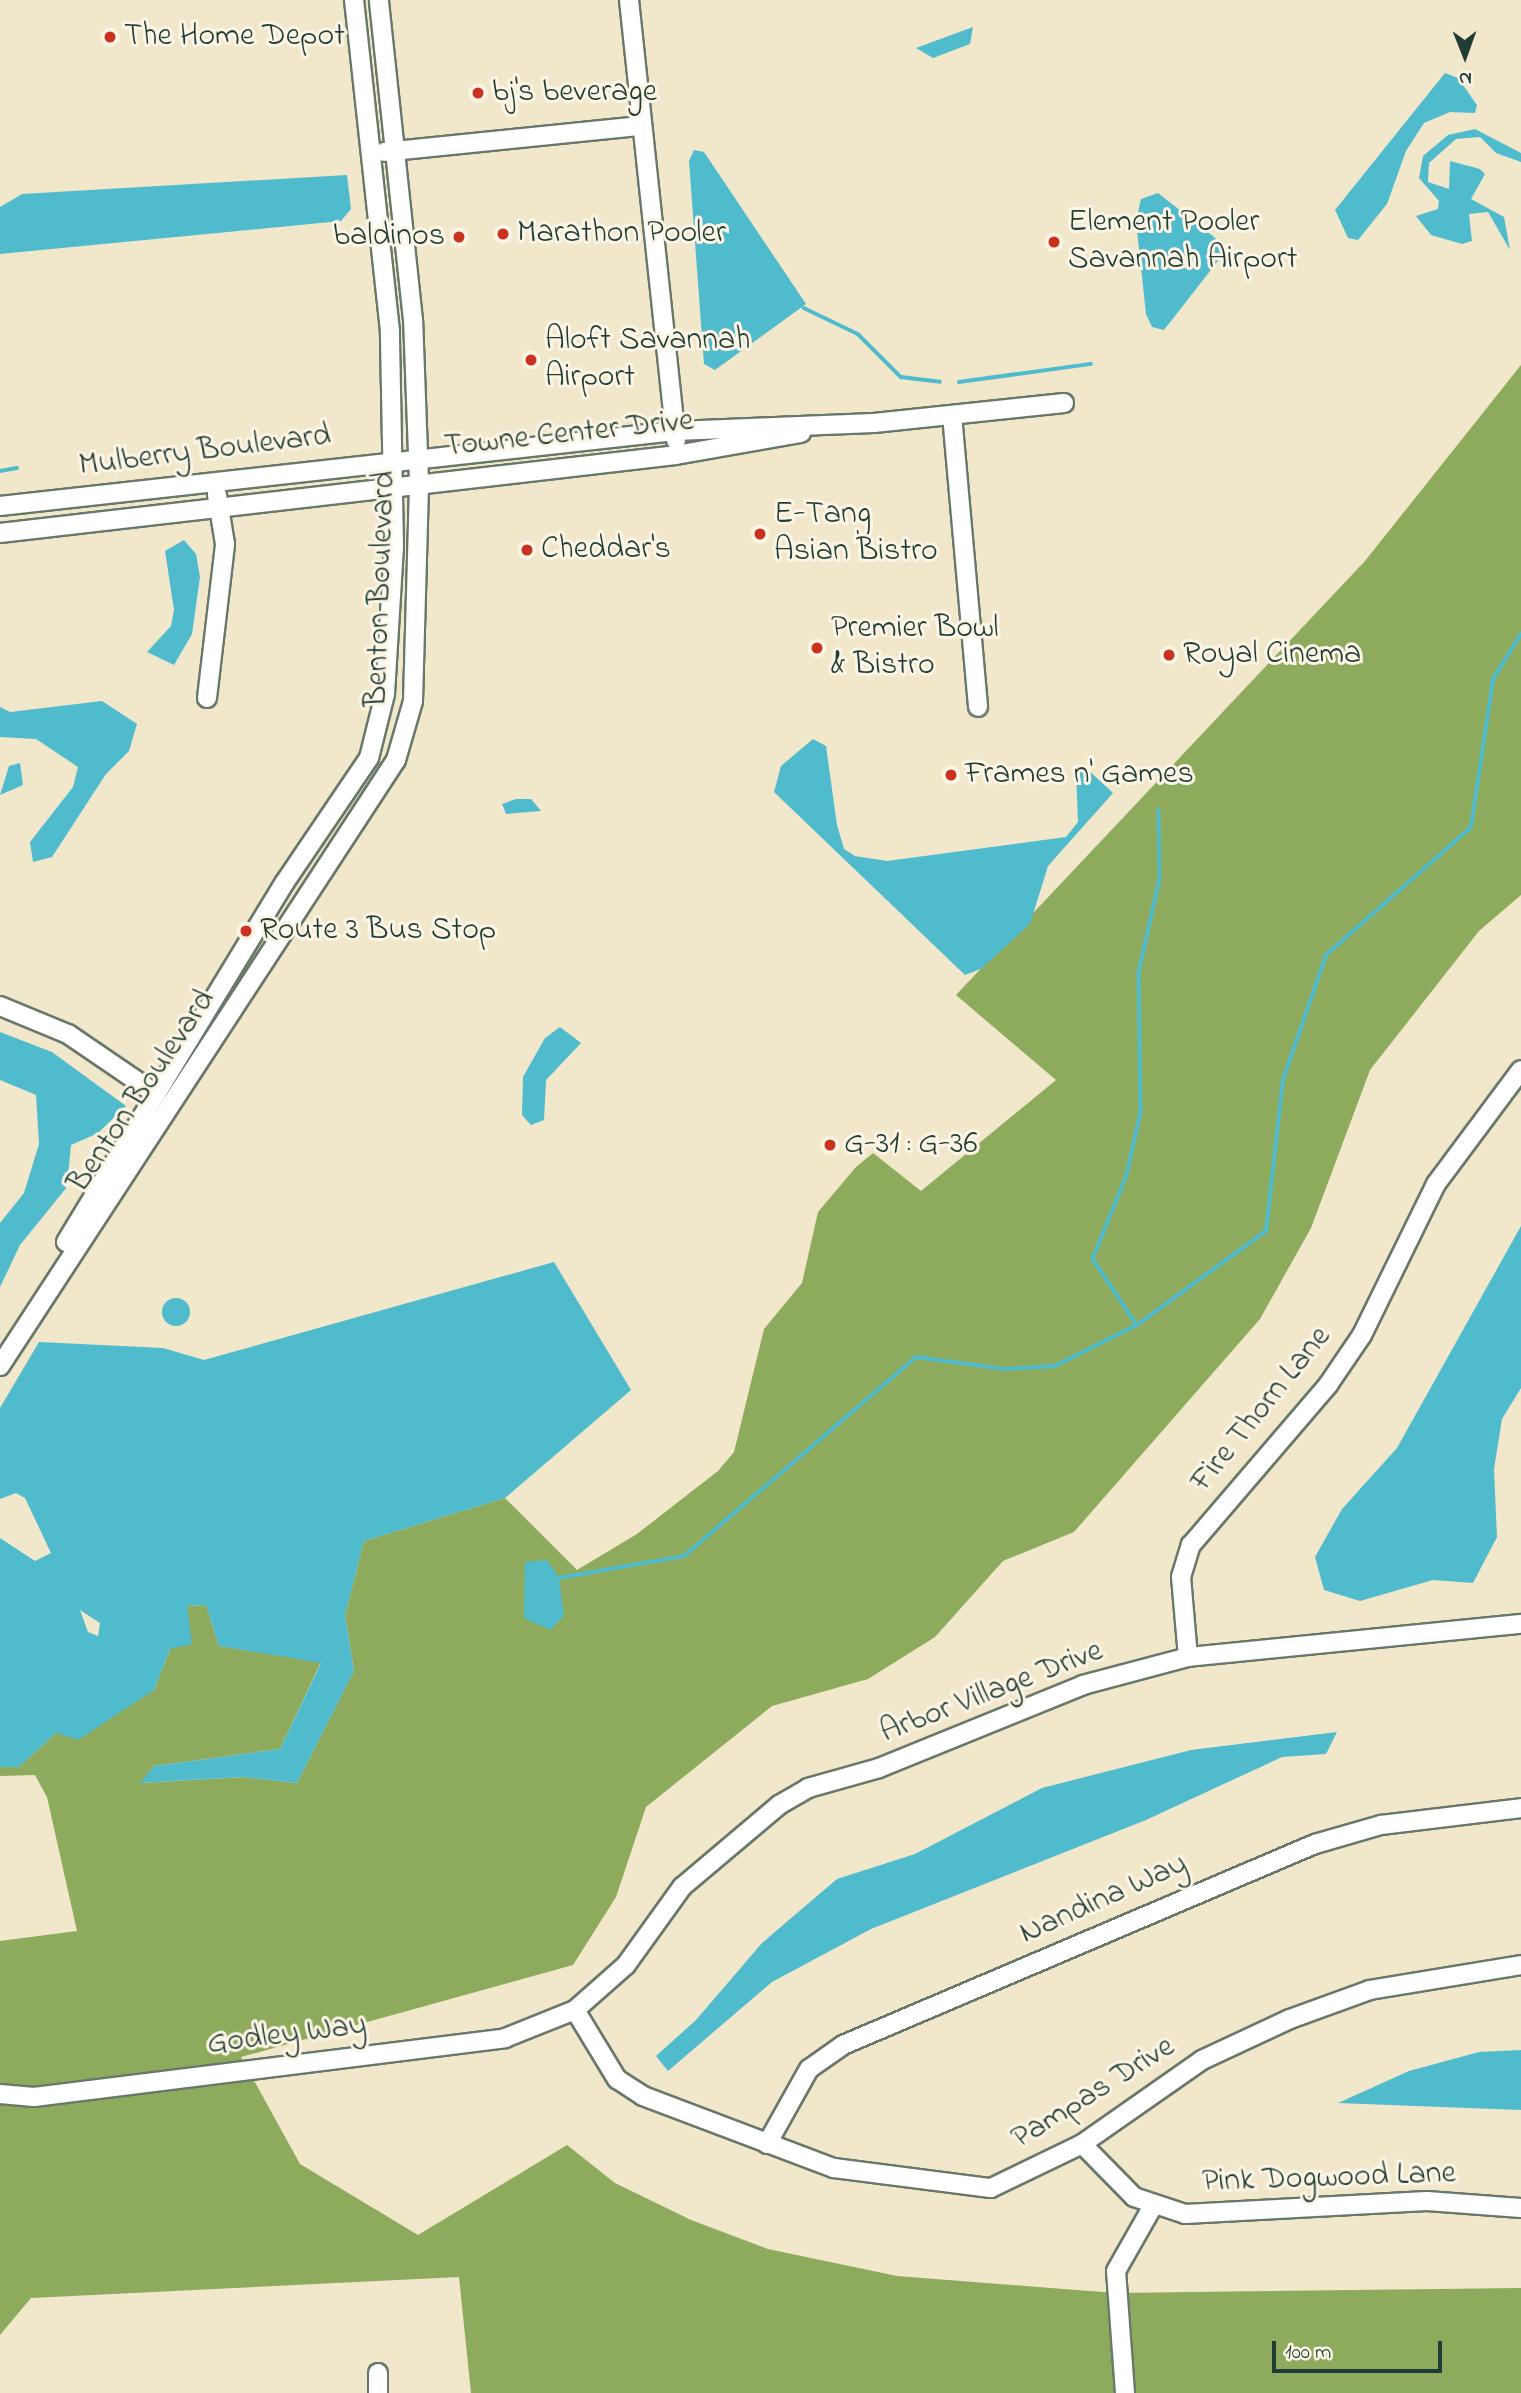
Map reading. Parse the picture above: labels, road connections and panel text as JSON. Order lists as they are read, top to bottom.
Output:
{
  "streets": {
    "street": [
      "Towne Center Drive",
      "Mulberry Boulevard",
      "Benton Boulevard",
      "Fire Thorn Lane",
      "Arbor Village Drive",
      "Nandina Way",
      "Godley Way",
      "Pampas Drive",
      "Pink Dogwood Lane"
    ]
  },
  "crossings": [
    ["Towne Center Drive", "Mulberry Boulevard"],
    ["Towne Center Drive", "Benton Boulevard"],
    ["Mulberry Boulevard", "Benton Boulevard"],
    ["Fire Thorn Lane", "Arbor Village Drive"],
    ["Arbor Village Drive", "Godley Way"],
    ["Arbor Village Drive", "Pampas Drive"],
    ["Nandina Way", "Pampas Drive"],
    ["Godley Way", "Pampas Drive"],
    ["Pampas Drive", "Pink Dogwood Lane"]
  ],
  "places": [
    "The Home Depot",
    "bj's beverage",
    "Marathon Pooler",
    "baldinos",
    "Element Pooler Savannah Airport",
    "Aloft Savannah Airport",
    "E-Tang Asian Bistro",
    "Cheddar's",
    "Premier Bowl & Bistro",
    "Royal Cinema",
    "Frames n' Games",
    "Route 3 Bus Stop",
    "G-31 : G-36"
  ],
  "scale_bar": "100 m",
  "north": "bottom"
}
